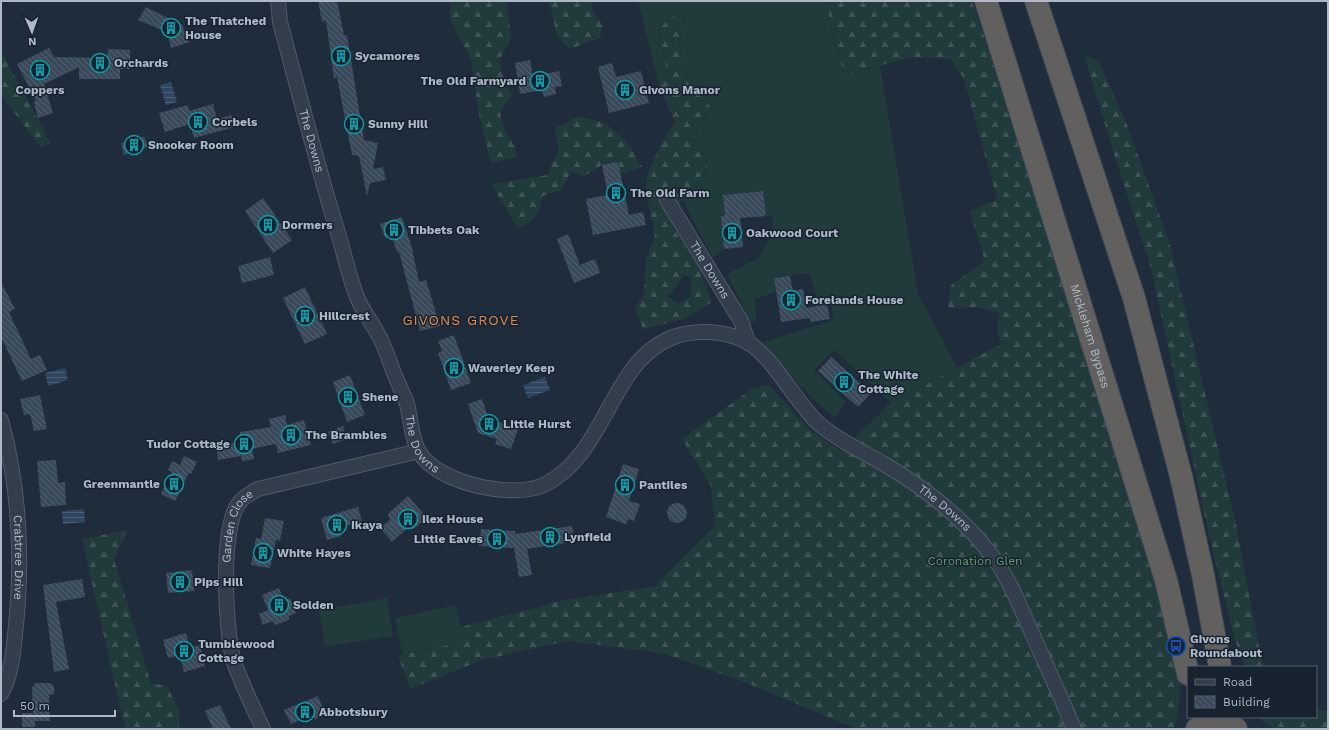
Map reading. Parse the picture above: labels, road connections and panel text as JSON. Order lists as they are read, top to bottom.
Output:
{
  "streets": {
    "highway": ["Mickleham Bypass"],
    "street": ["The Downs", "Garden Close", "Crabtree Drive"]
  },
  "crossings": [
    ["The Downs", "Garden Close"]
  ],
  "districts": ["GIVONS GROVE"],
  "parks": ["Coronation Glen"],
  "places": {
    "building": [
      "The Thatched House",
      "Sycamores",
      "Orchards",
      "Coppers",
      "The Old Farmyard",
      "Givons Manor",
      "Corbels",
      "Sunny Hill",
      "Snooker Room",
      "The Old Farm",
      "Dormers",
      "Tibbets Oak",
      "Oakwood Court",
      "Forelands House",
      "Hillcrest",
      "Waverley Keep",
      "The White Cottage",
      "Shene",
      "Little Hurst",
      "The Brambles",
      "Tudor Cottage",
      "Greenmantle",
      "Pantiles",
      "Ilex House",
      "Ikaya",
      "Lynfield",
      "Little Eaves",
      "White Hayes",
      "Pips Hill",
      "Solden",
      "Tumblewood Cottage",
      "Abbotsbury"
    ],
    "bus stop": ["Givons Roundabout"]
  },
  "legend": ["Road", "Building"],
  "scale_bar": "50 m",
  "north": "bottom"
}
